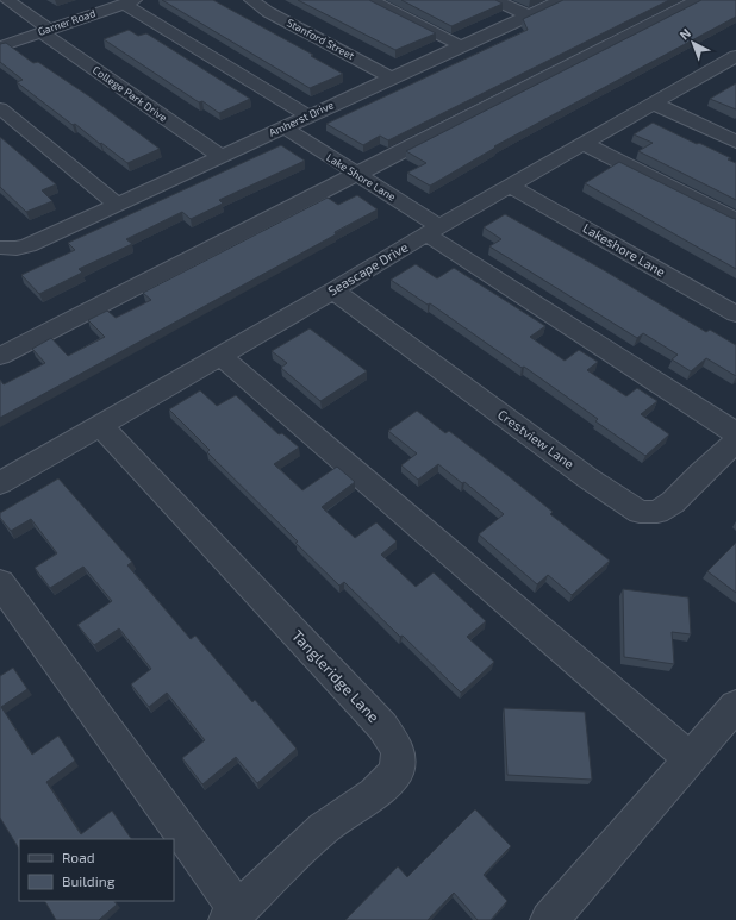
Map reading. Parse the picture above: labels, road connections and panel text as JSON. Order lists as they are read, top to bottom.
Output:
{
  "streets": {
    "street": [
      "Garner Road",
      "Stanford Street",
      "College Park Drive",
      "Amherst Drive",
      "Lake Shore Lane",
      "Lakeshore Lane",
      "Seascape Drive",
      "Crestview Lane",
      "Tangleridge Lane"
    ]
  },
  "crossings": [
    ["Garner Road", "College Park Drive"],
    ["Stanford Street", "Amherst Drive"],
    ["College Park Drive", "Amherst Drive"],
    ["Amherst Drive", "Lake Shore Lane"],
    ["Lake Shore Lane", "Seascape Drive"],
    ["Lakeshore Lane", "Seascape Drive"],
    ["Seascape Drive", "Crestview Lane"],
    ["Seascape Drive", "Tangleridge Lane"]
  ],
  "legend": ["Road", "Building"],
  "north": "top left"
}
